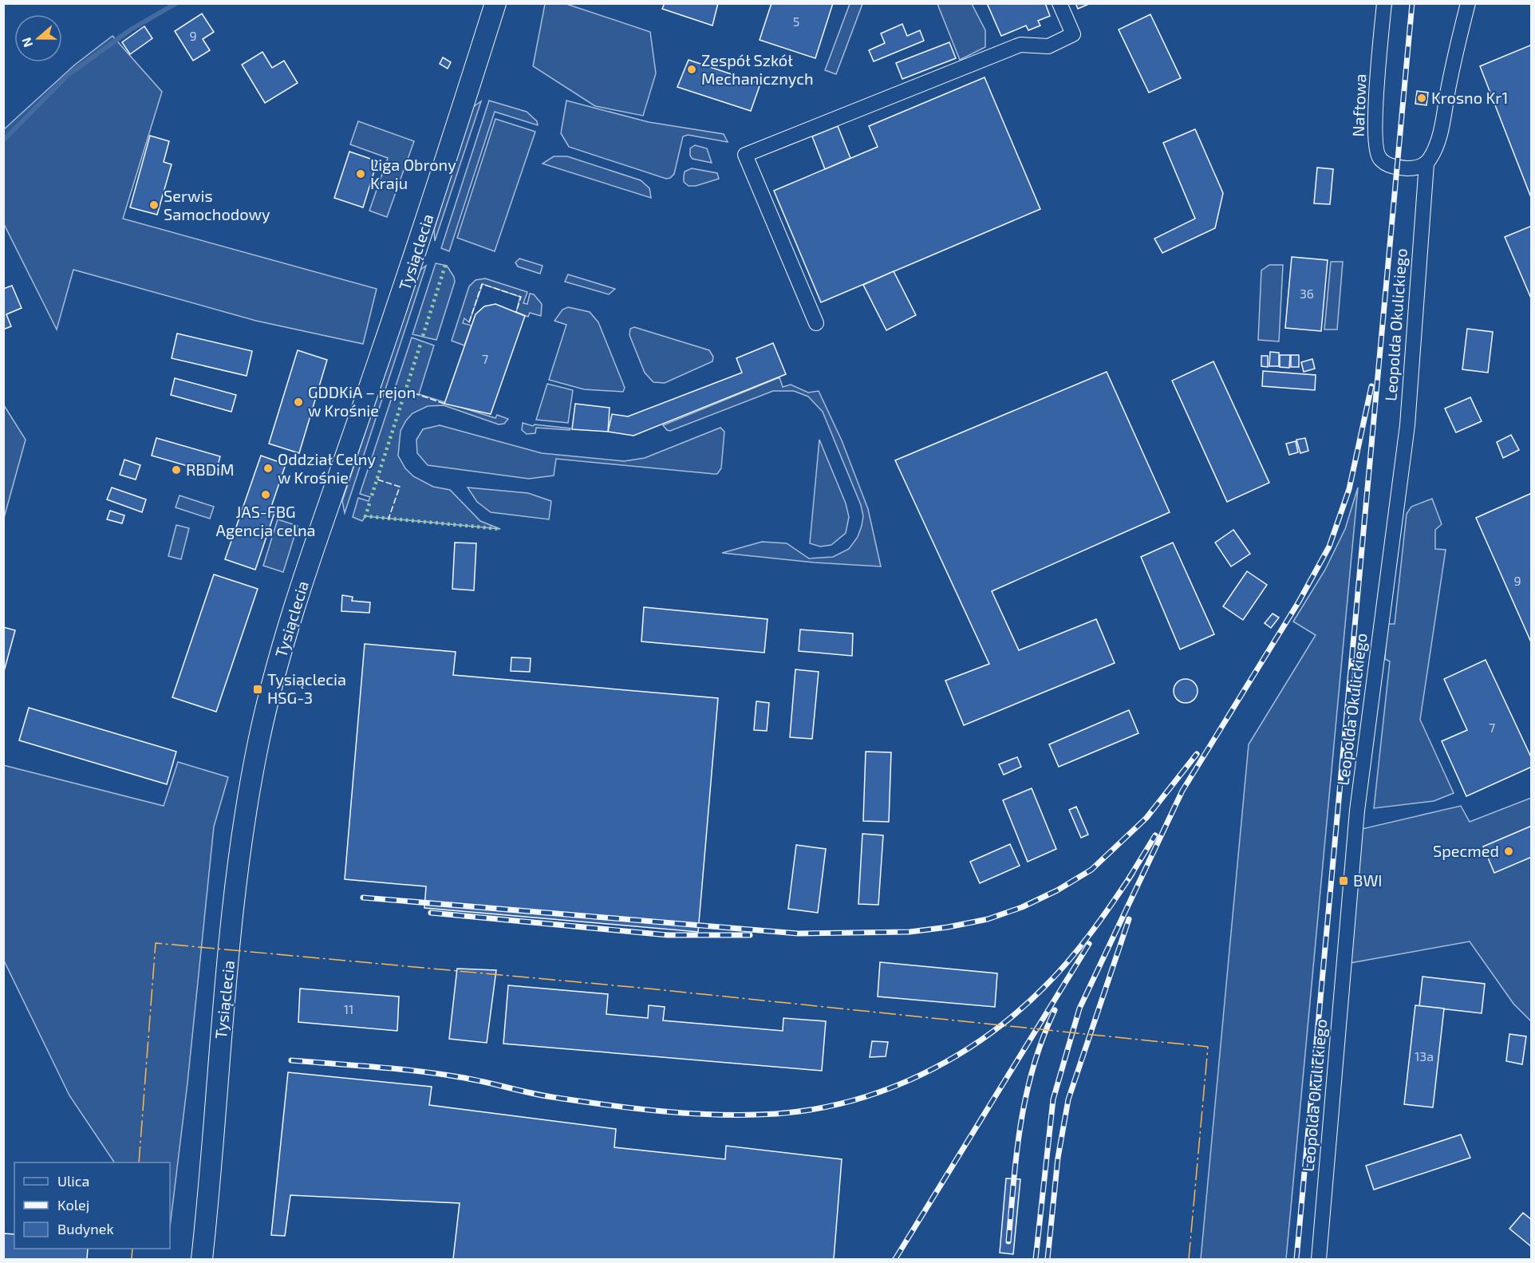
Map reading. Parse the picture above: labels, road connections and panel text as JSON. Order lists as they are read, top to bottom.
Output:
{
  "streets": {
    "street": ["Naftowa", "Tysiąclecia", "Leopolda Okulickiego"]
  },
  "crossings": [
    ["Naftowa", "Leopolda Okulickiego"]
  ],
  "places": {
    "other": [
      "Zespół Szkół Mechanicznych",
      "Krosno Kr1",
      "Liga Obrony Kraju",
      "Serwis Samochodowy",
      "GDDKiA – rejon w Krośnie",
      "Oddział Celny w Krośnie",
      "RBDiM",
      "JAS-FBG Agencja celna",
      "Specmed"
    ],
    "transit": ["Tysiąclecia HSG-3", "BWI"]
  },
  "house_numbers": [
    "5",
    "9",
    "36",
    "7",
    "9",
    "7",
    "11",
    "13a"
  ],
  "legend": ["Ulica", "Kolej", "Budynek"],
  "north": "left"
}
